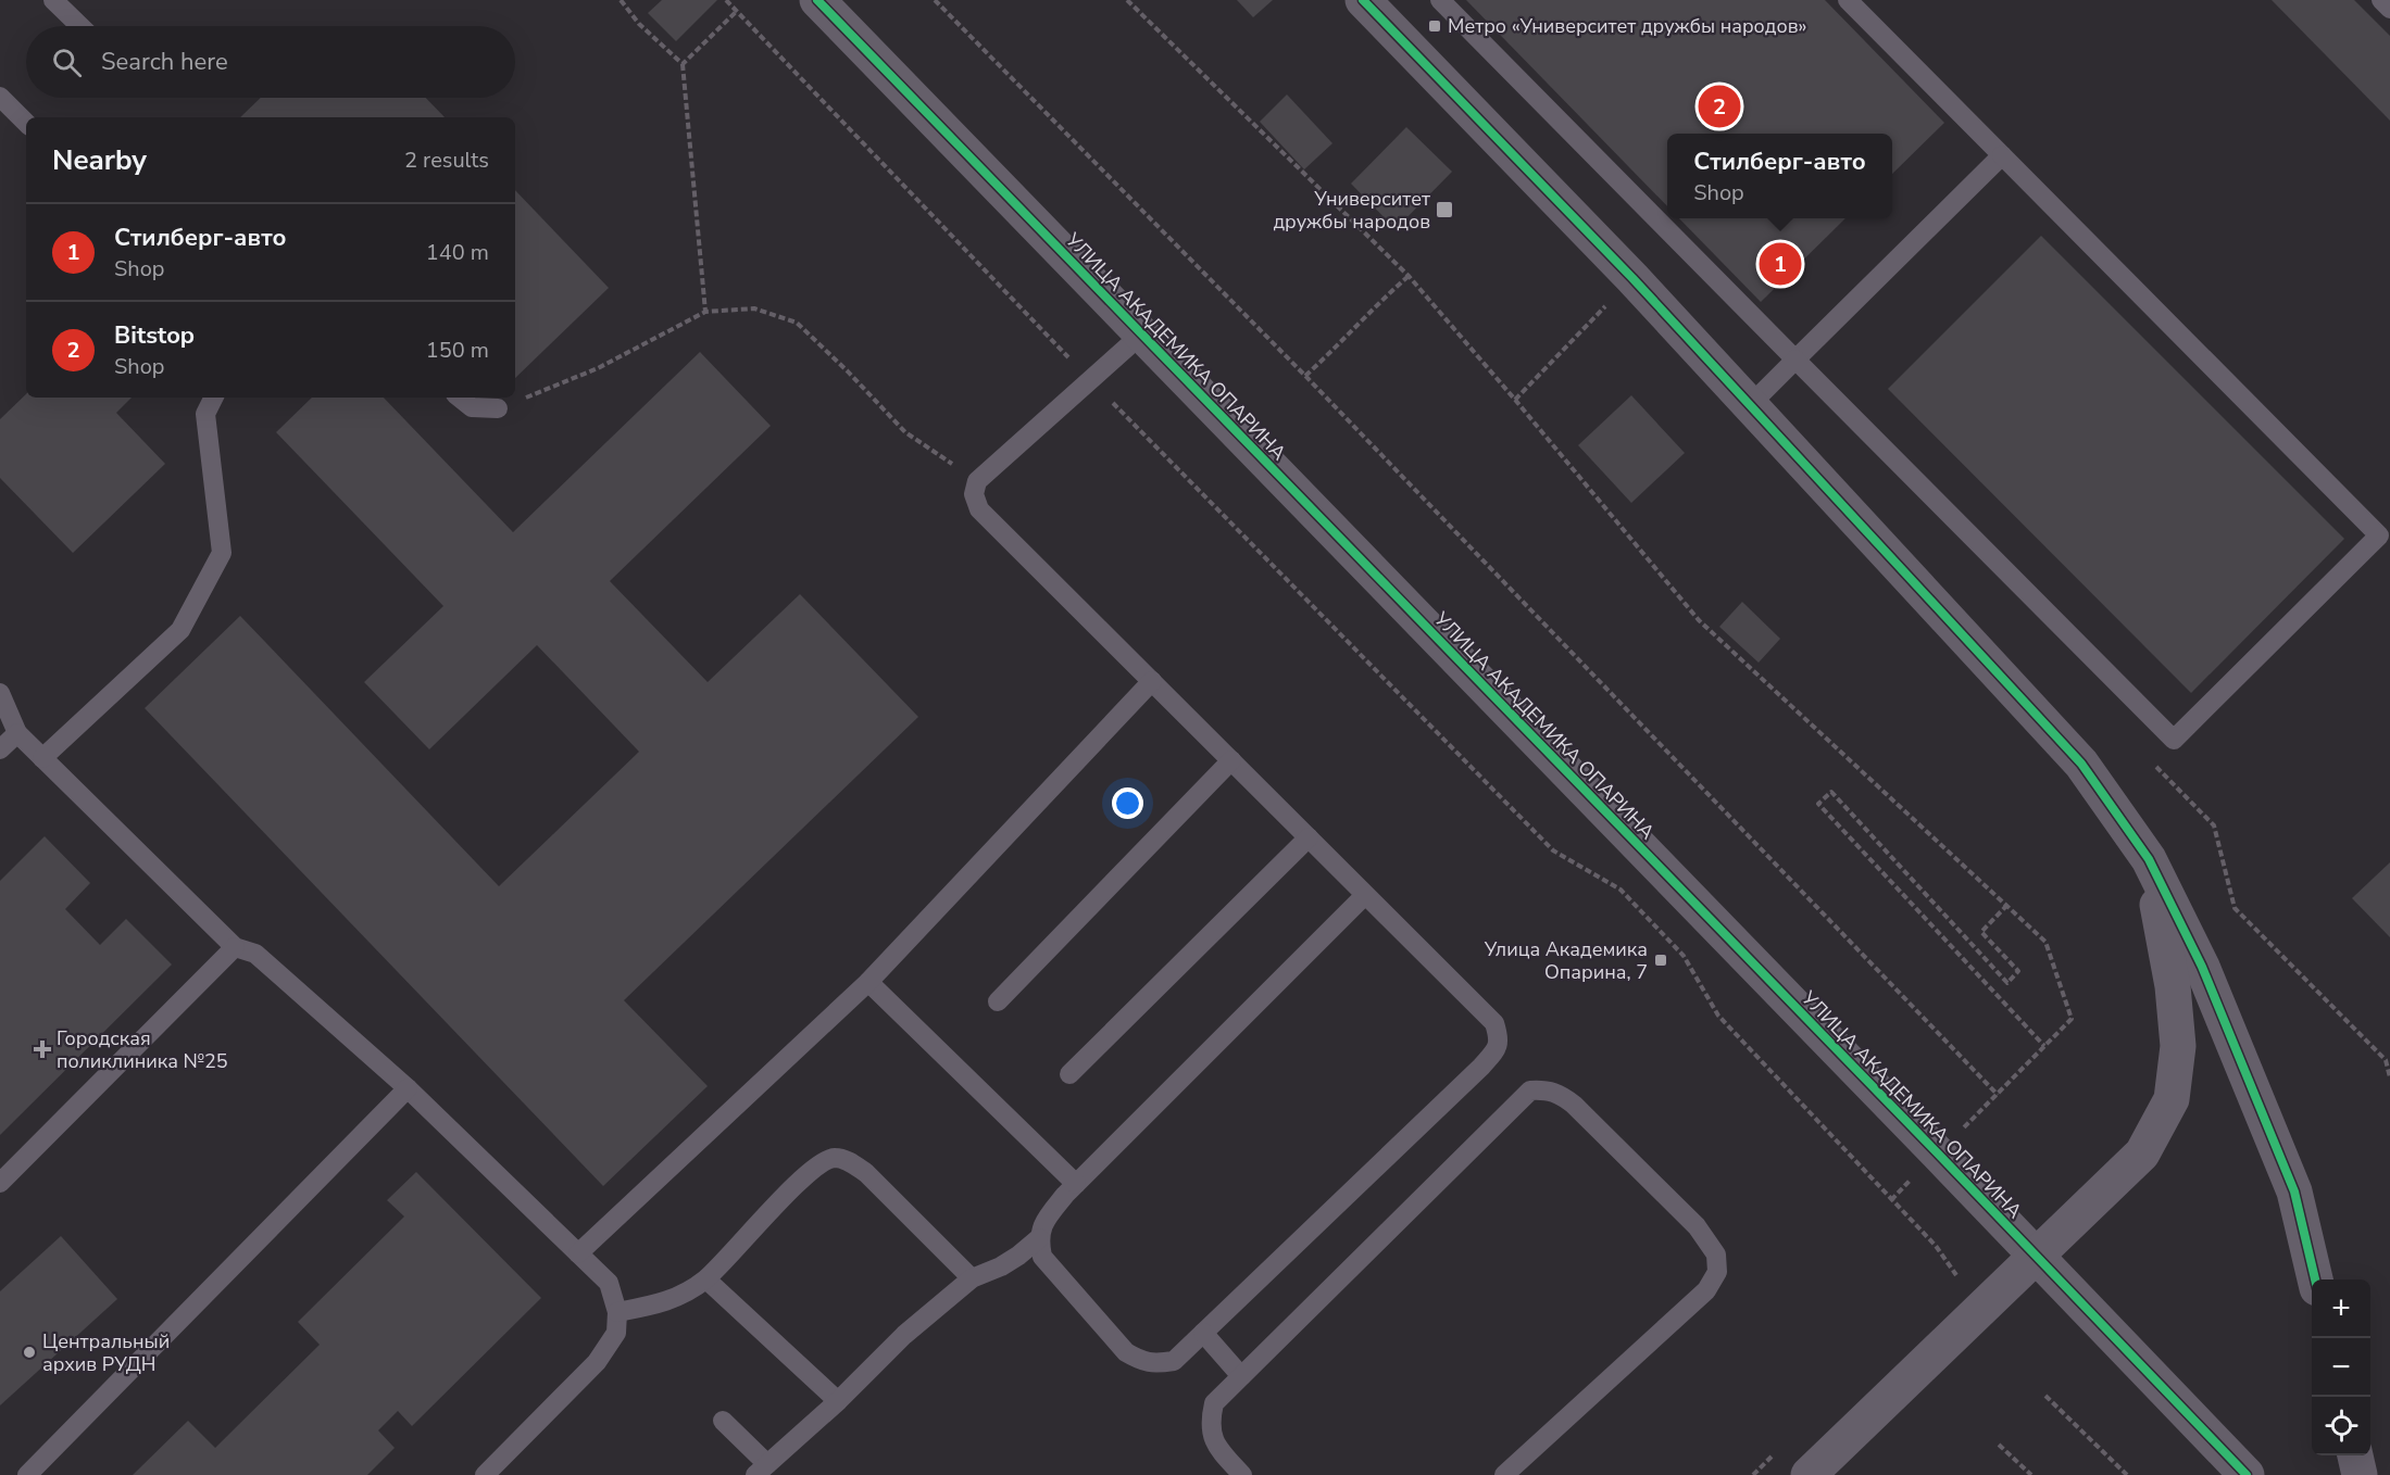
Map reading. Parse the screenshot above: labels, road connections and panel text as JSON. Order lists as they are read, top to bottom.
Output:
{
  "streets": {
    "street": ["УЛИЦА АКАДЕМИКА ОПАРИНА"]
  },
  "places": {
    "transit": ["Метро «Университет дружбы народов»", "Университет дружбы народов", "Улица Академика Опарина, 7"],
    "health": ["Городская поликлиника №25"],
    "other": ["Центральный архив РУДН"]
  },
  "page": {
    "search": "Search here",
    "pins": ["2", "1"],
    "heading": ["Nearby", "2 results"],
    "popup": ["Стилберг-авто", "Shop"],
    "list": [
      {
        "mark": "1",
        "name": "Стилберг-авто",
        "note": "Shop",
        "value": "140 m"
      },
      {
        "mark": "2",
        "name": "Bitstop",
        "note": "Shop",
        "value": "150 m"
      }
    ],
    "map_buttons": ["+", "−"]
  }
}
